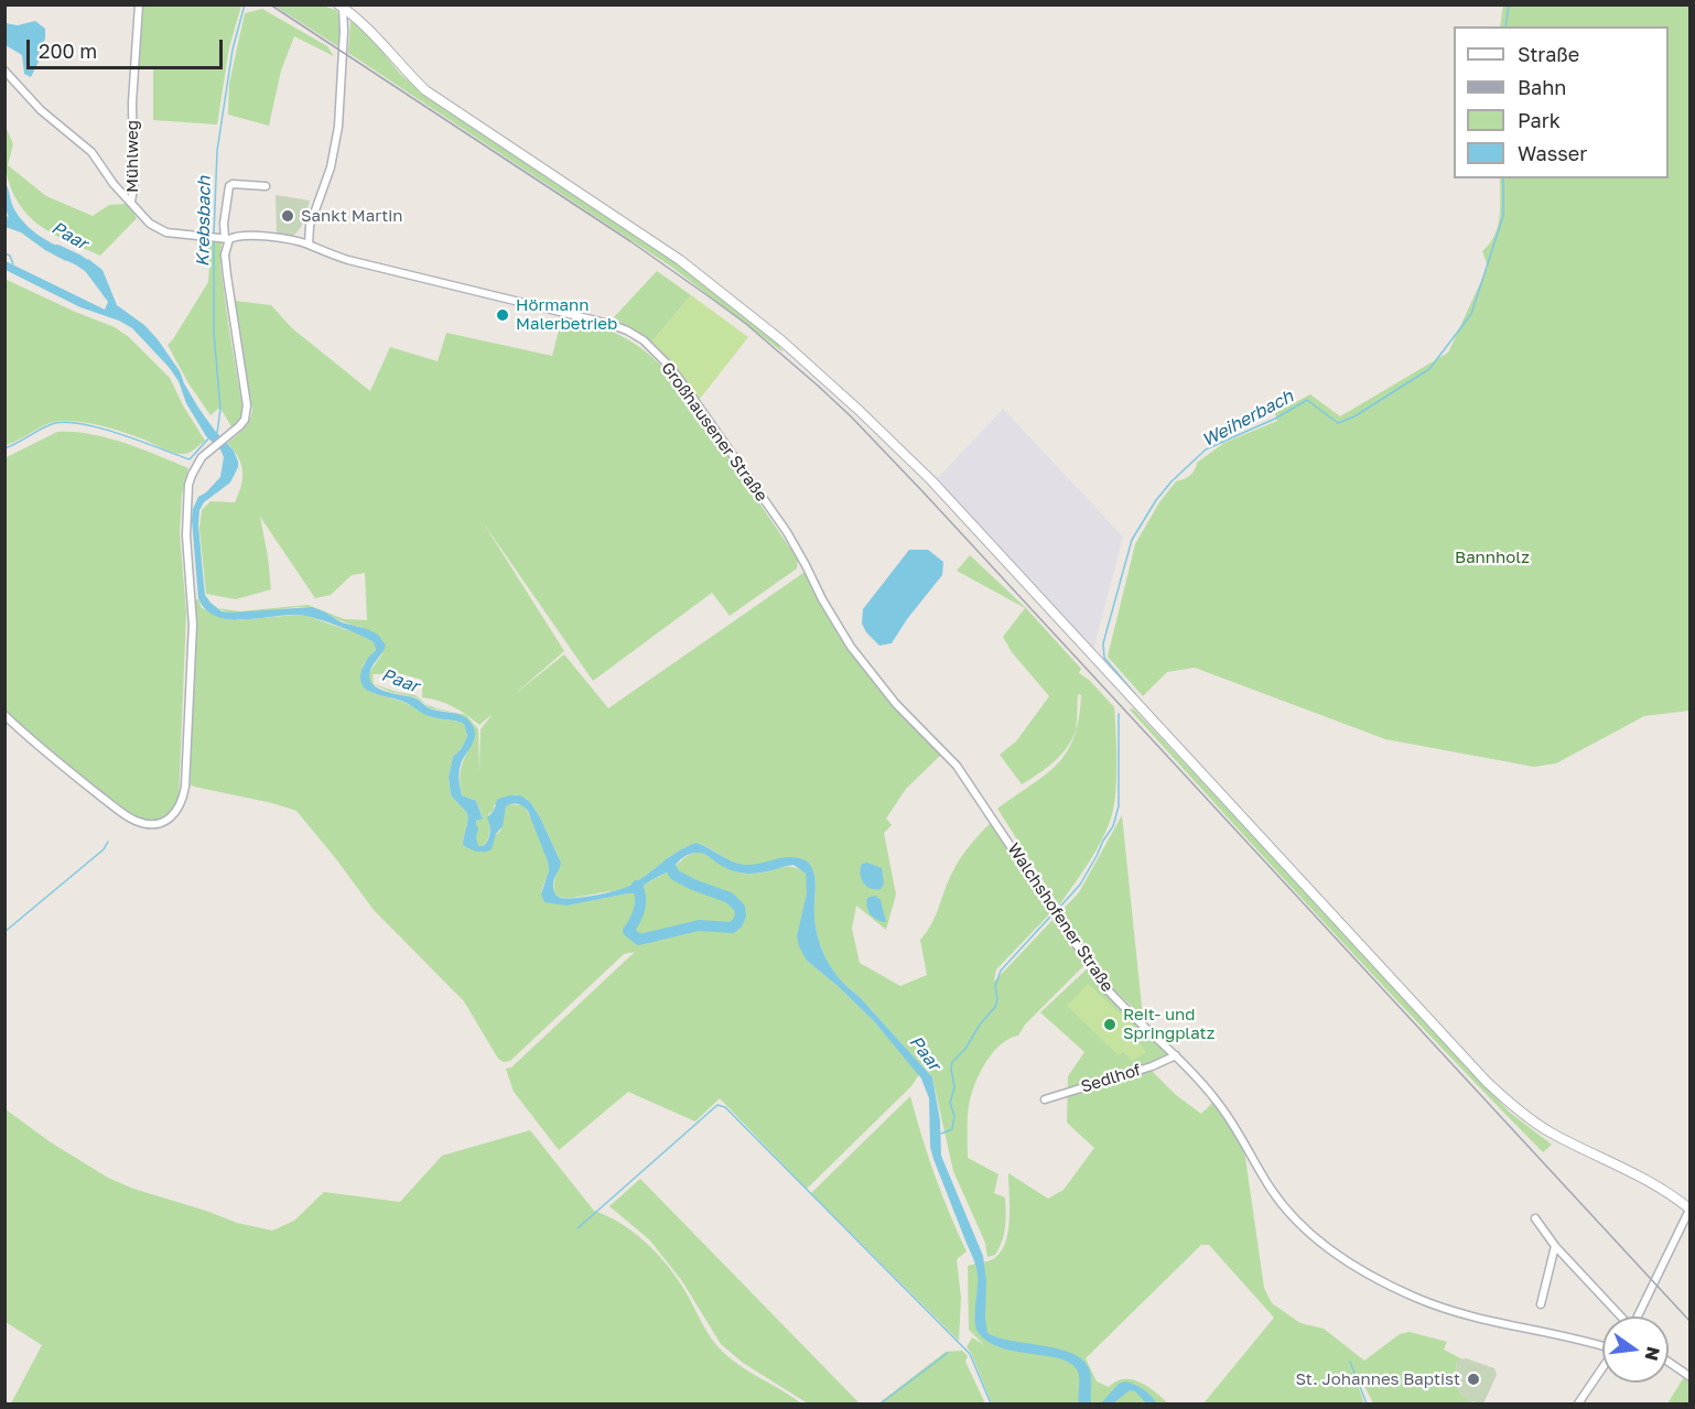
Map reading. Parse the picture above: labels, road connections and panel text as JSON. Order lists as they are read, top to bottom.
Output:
{
  "streets": {
    "street": [
      "Mühlweg",
      "Großhausener Straße",
      "Walchshofener Straße",
      "Sedlhof"
    ]
  },
  "crossings": [
    ["Mühlweg", "Großhausener Straße"],
    ["Großhausener Straße", "Walchshofener Straße"],
    ["Walchshofener Straße", "Sedlhof"]
  ],
  "water": ["Krebsbach", "Paar", "Weiherbach"],
  "parks": ["Bannholz"],
  "places": [
    "Sankt Martin",
    "Hörmann Malerbetrieb",
    "Reit- und Springplatz",
    "St. Johannes Baptist"
  ],
  "legend": [
    "Straße",
    "Bahn",
    "Park",
    "Wasser"
  ],
  "scale_bar": "200 m",
  "north": "right"
}
